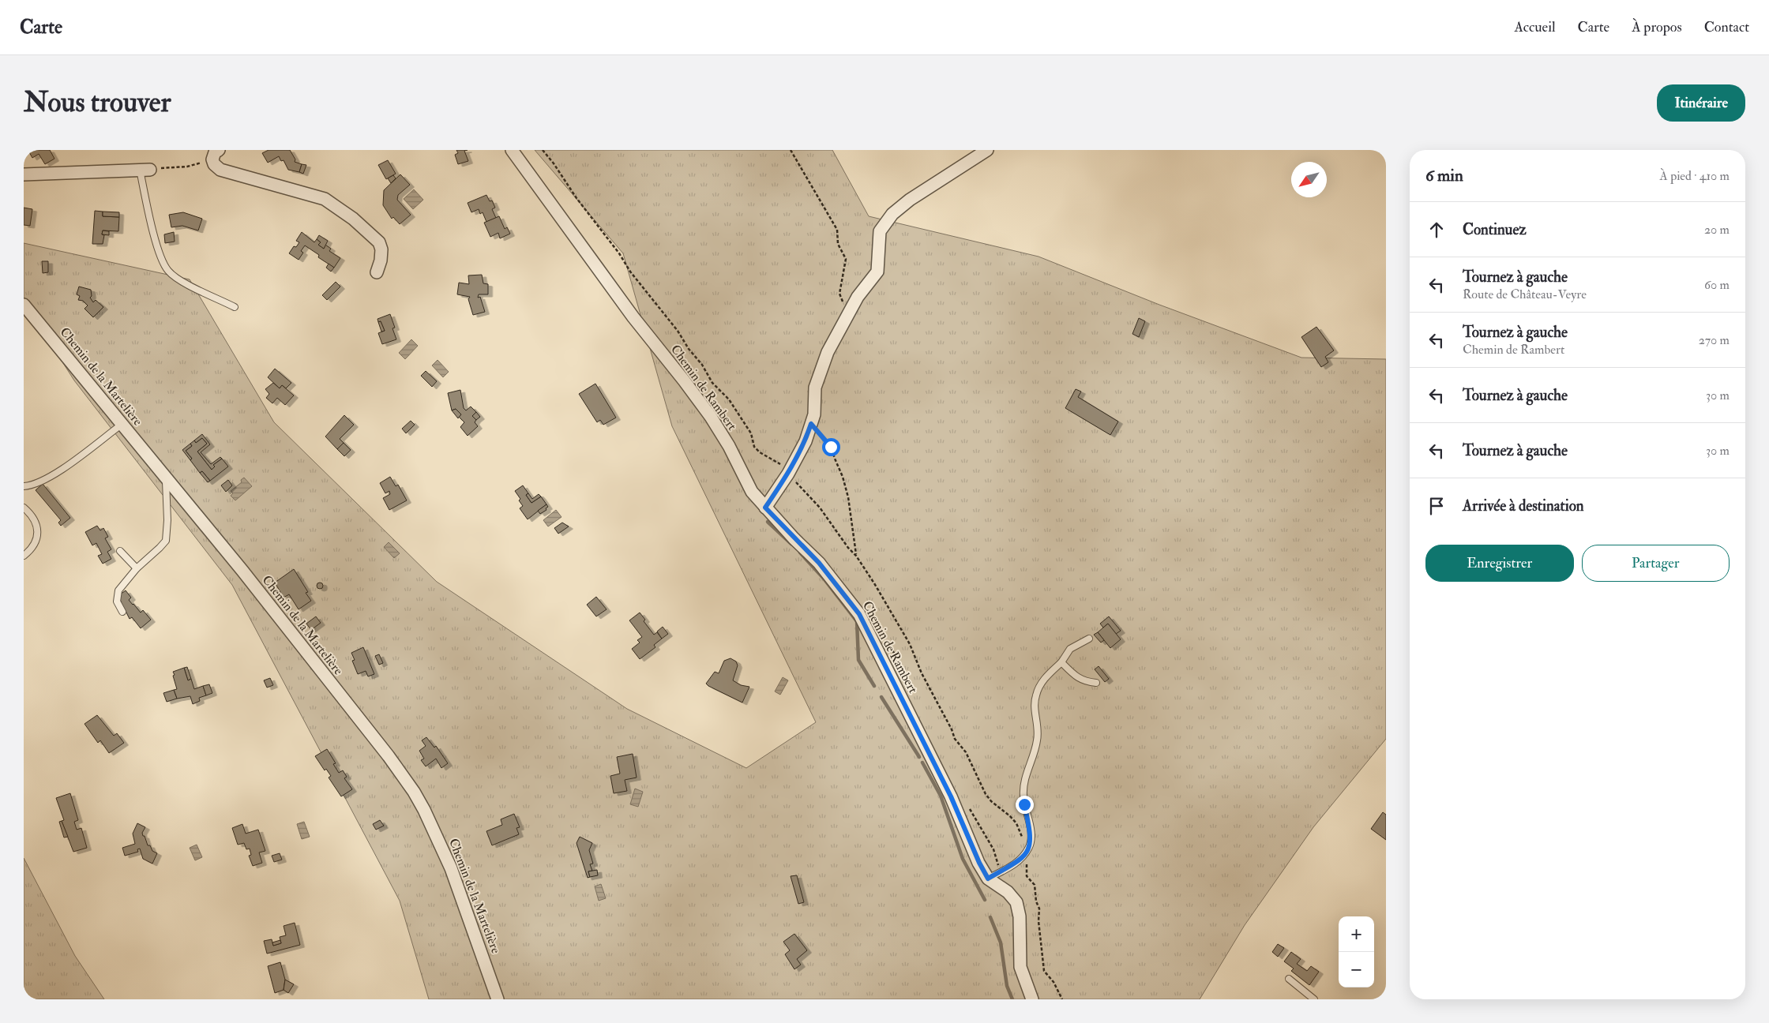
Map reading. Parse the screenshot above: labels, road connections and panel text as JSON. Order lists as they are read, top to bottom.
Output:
{
  "streets": {
    "street": ["Chemin de la Martelière", "Chemin de Rambert"]
  },
  "north": "bottom left",
  "page": {
    "header": "Carte",
    "nav": [
      "Accueil",
      "Carte",
      "À propos",
      "Contact"
    ],
    "buttons": [
      "Itinéraire",
      ["Enregistrer", "Partager"]
    ],
    "title": "Nous trouver",
    "heading": ["6 min", "À pied · 410 m"],
    "list": [
      ["Continuez", "20 m"],
      ["Tournez à gauche", "Route de Château-Veyre", "60 m"],
      ["Tournez à gauche", "Chemin de Rambert", "270 m"],
      ["Tournez à gauche", "30 m"],
      ["Tournez à gauche", "30 m"],
      "Arrivée à destination"
    ],
    "map_buttons": ["+", "−"]
  }
}
